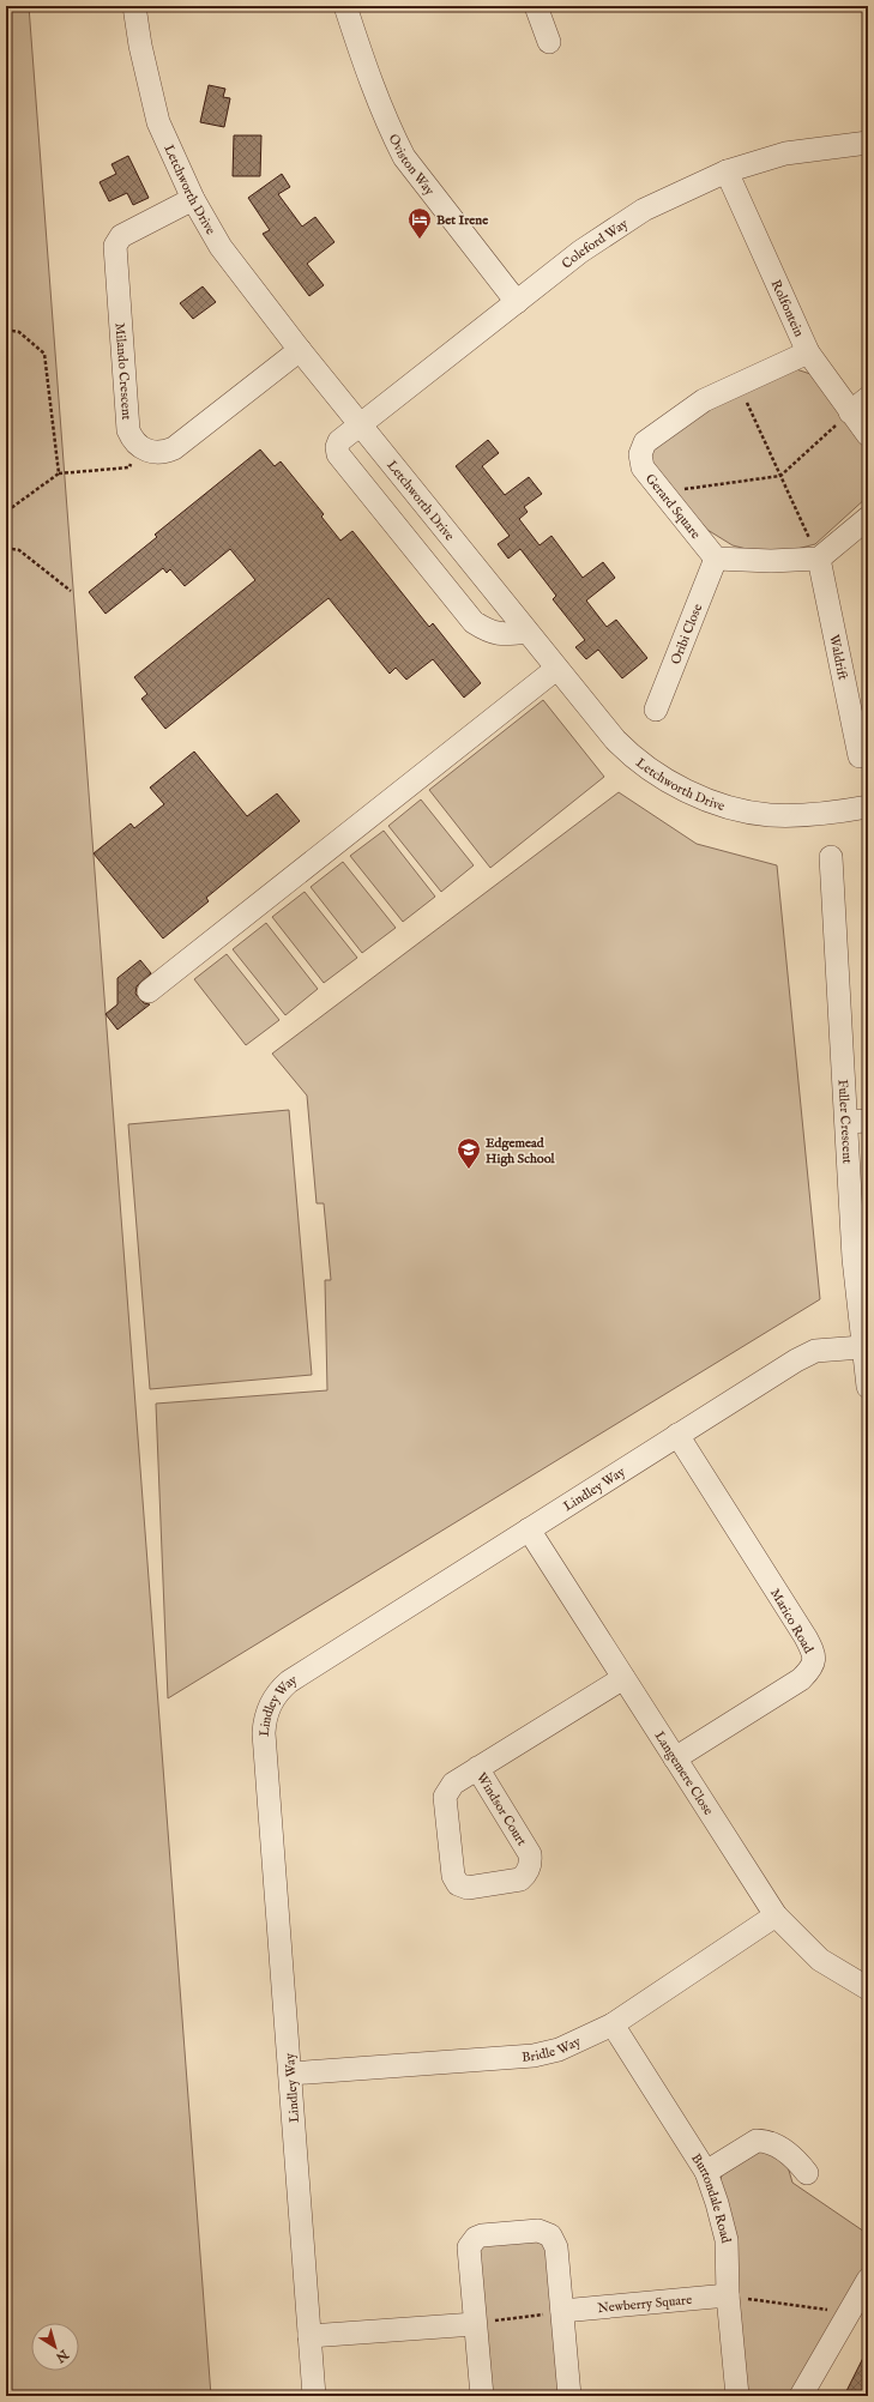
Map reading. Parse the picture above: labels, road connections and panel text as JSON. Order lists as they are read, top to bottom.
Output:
{
  "streets": {
    "street": [
      "Oviston Way",
      "Letchworth Drive",
      "Coleford Way",
      "Rolfontein",
      "Milando Crescent",
      "Gerard Square",
      "Oribi Close",
      "Waldrift",
      "Fuller Crescent",
      "Lindley Way",
      "Marico Road",
      "Langemere Close",
      "Windsor Court",
      "Bridle Way",
      "Burtondale Road",
      "Newberry Square"
    ]
  },
  "crossings": [
    ["Oviston Way", "Coleford Way"],
    ["Letchworth Drive", "Coleford Way"],
    ["Letchworth Drive", "Milando Crescent"],
    ["Coleford Way", "Rolfontein"],
    ["Rolfontein", "Gerard Square"],
    ["Gerard Square", "Oribi Close"],
    ["Fuller Crescent", "Lindley Way"],
    ["Lindley Way", "Marico Road"],
    ["Lindley Way", "Langemere Close"],
    ["Lindley Way", "Bridle Way"],
    ["Marico Road", "Langemere Close"],
    ["Langemere Close", "Windsor Court"],
    ["Langemere Close", "Bridle Way"],
    ["Bridle Way", "Burtondale Road"],
    ["Burtondale Road", "Newberry Square"]
  ],
  "places": {
    "hotel": ["Bet Irene"],
    "school or university": ["Edgemead High School"]
  },
  "north": "bottom right"
}
